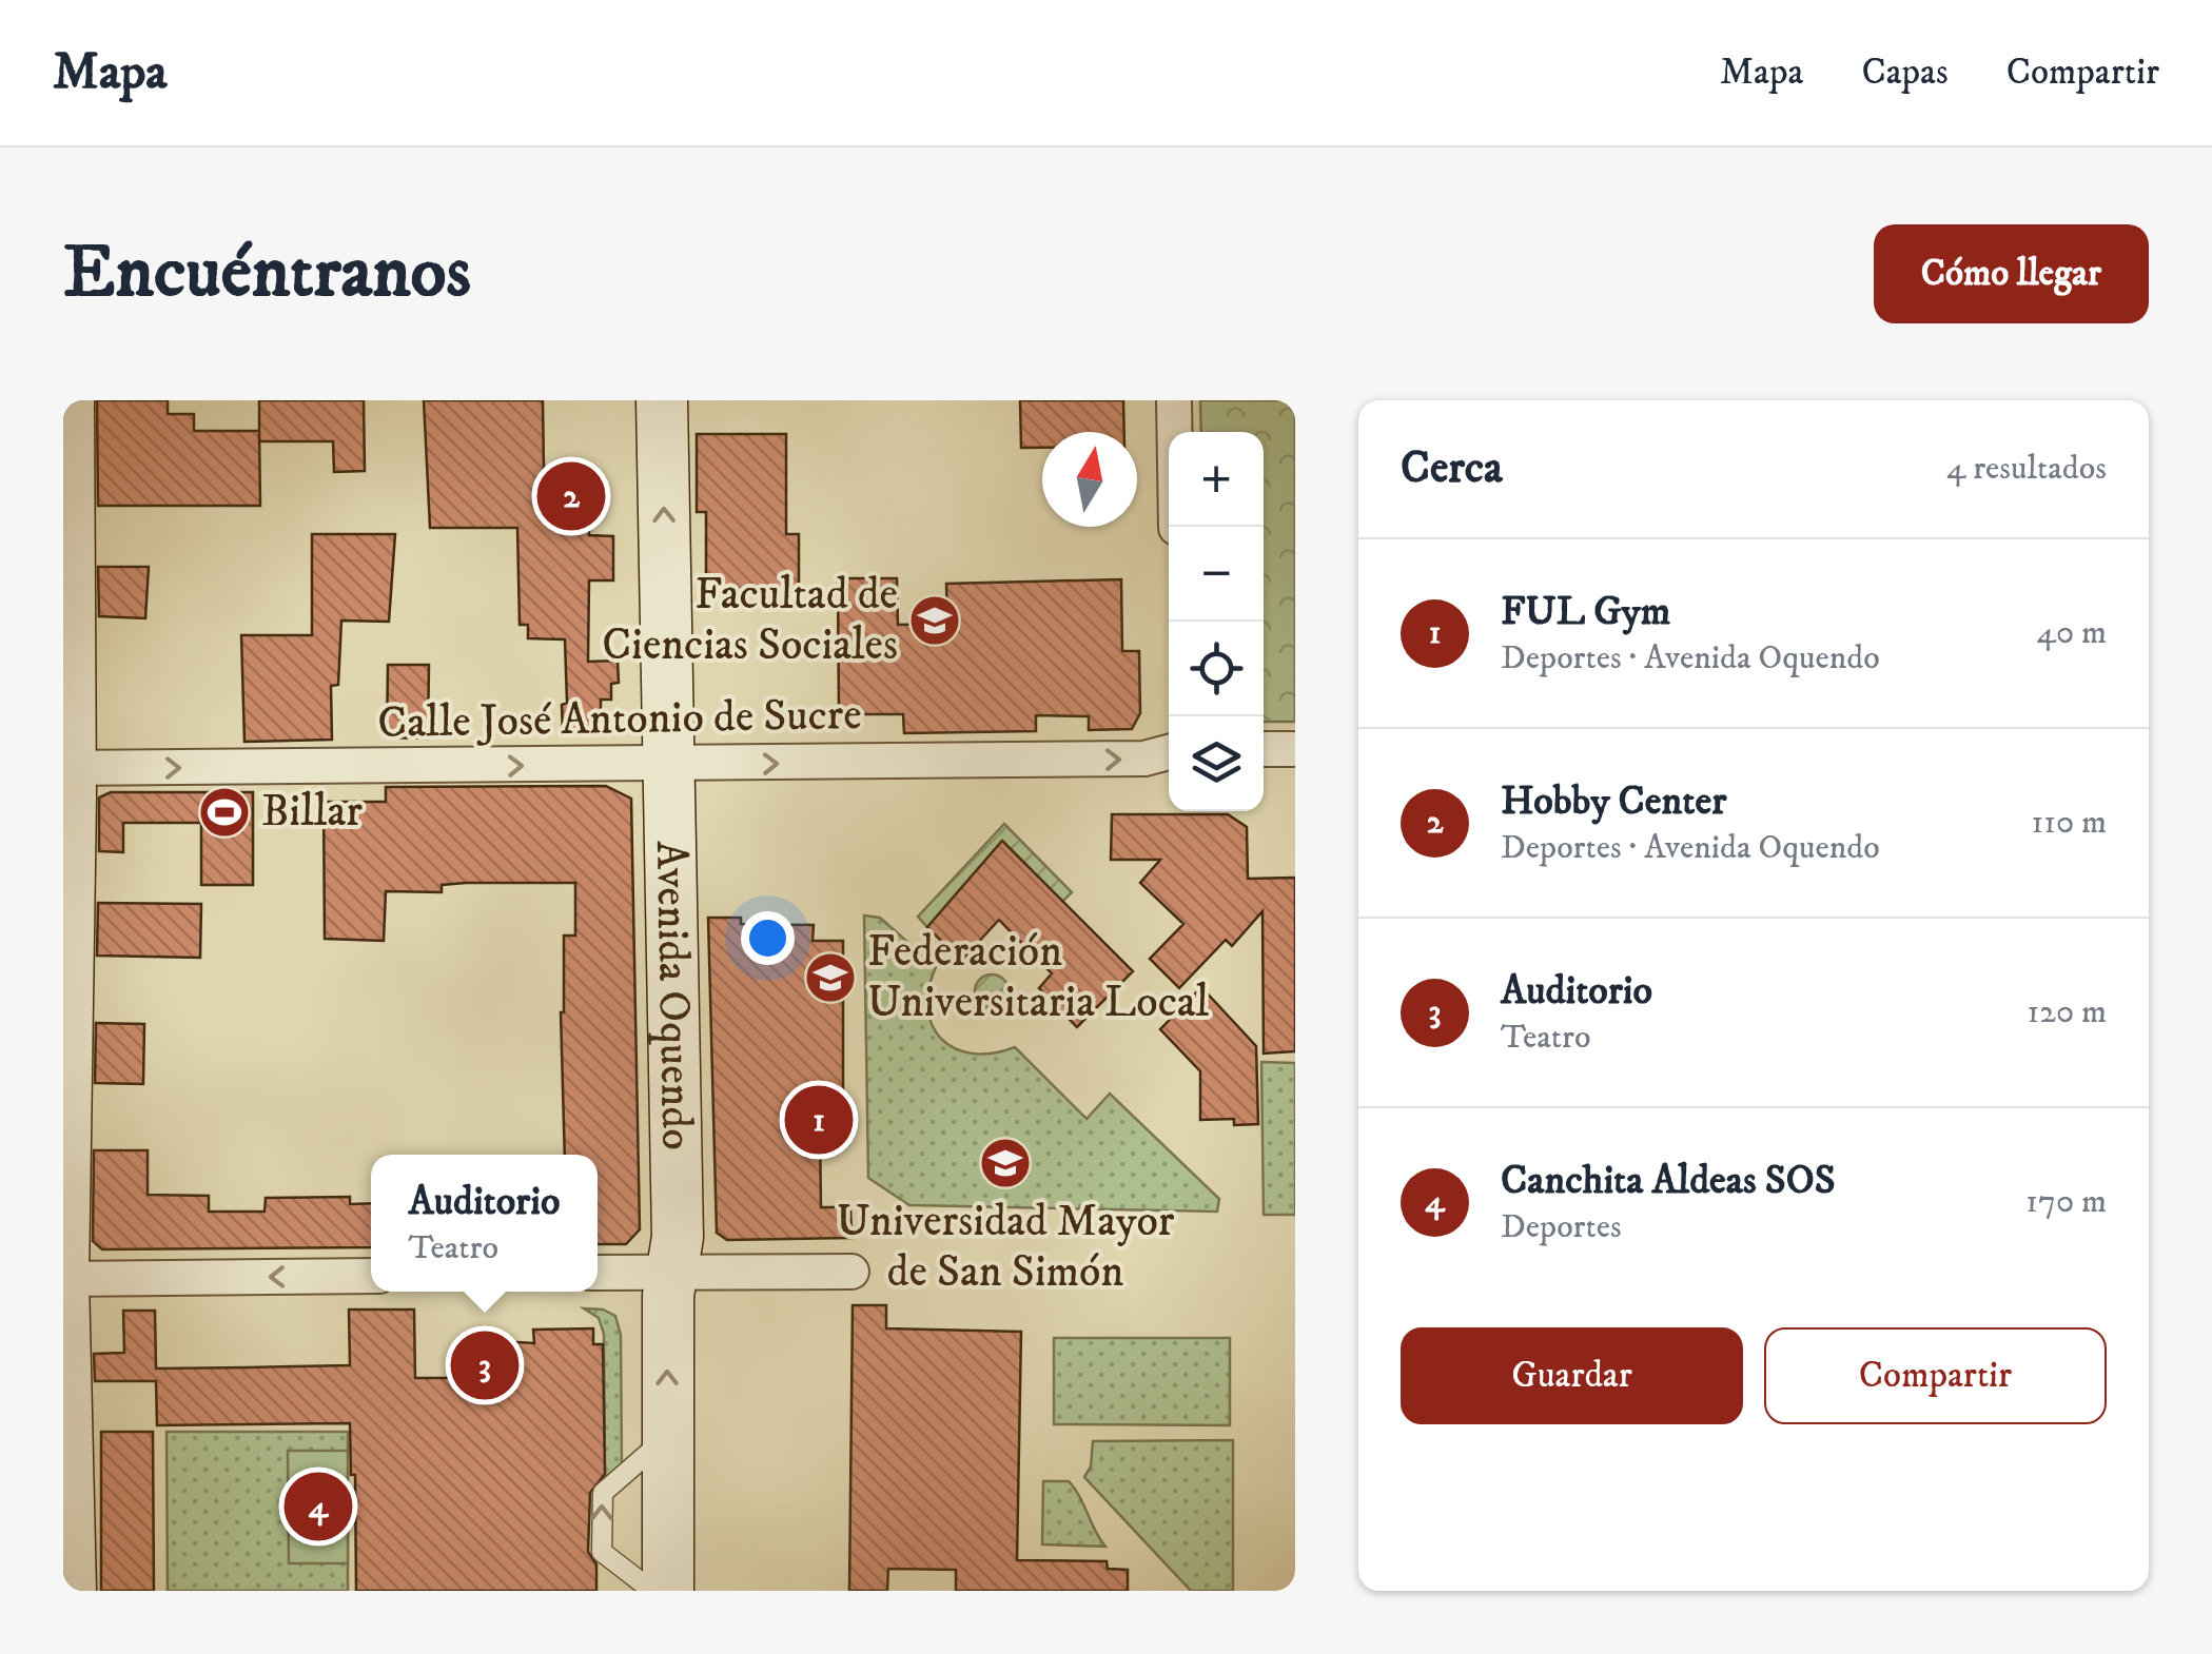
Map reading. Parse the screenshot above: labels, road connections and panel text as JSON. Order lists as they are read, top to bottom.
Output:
{
  "streets": {
    "main road": ["Avenida Oquendo"],
    "street": ["Calle José Antonio de Sucre"]
  },
  "crossings": [
    ["Calle José Antonio de Sucre", "Avenida Oquendo"]
  ],
  "one_way": ["Calle José Antonio de Sucre", "Avenida Oquendo"],
  "places": {
    "school or university": ["Facultad de Ciencias Sociales", "Federación Universitaria Local", "Universidad Mayor de San Simón"],
    "sports": ["Billar"]
  },
  "north": "top",
  "page": {
    "header": "Mapa",
    "nav": ["Mapa", "Capas", "Compartir"],
    "buttons": [
      "Cómo llegar",
      ["Guardar", "Compartir"]
    ],
    "title": "Encuéntranos",
    "heading": ["Cerca", "4 resultados"],
    "map_buttons": ["+", "−"],
    "pins": [
      "2",
      "1",
      "3",
      "4"
    ],
    "list": [
      {
        "mark": "1",
        "name": "FUL Gym",
        "note": "Deportes · Avenida Oquendo",
        "value": "40 m"
      },
      {
        "mark": "2",
        "name": "Hobby Center",
        "note": "Deportes · Avenida Oquendo",
        "value": "110 m"
      },
      {
        "mark": "3",
        "name": "Auditorio",
        "note": "Teatro",
        "value": "120 m"
      },
      {
        "mark": "4",
        "name": "Canchita Aldeas SOS",
        "note": "Deportes",
        "value": "170 m"
      }
    ],
    "popup": ["Auditorio", "Teatro"]
  }
}
